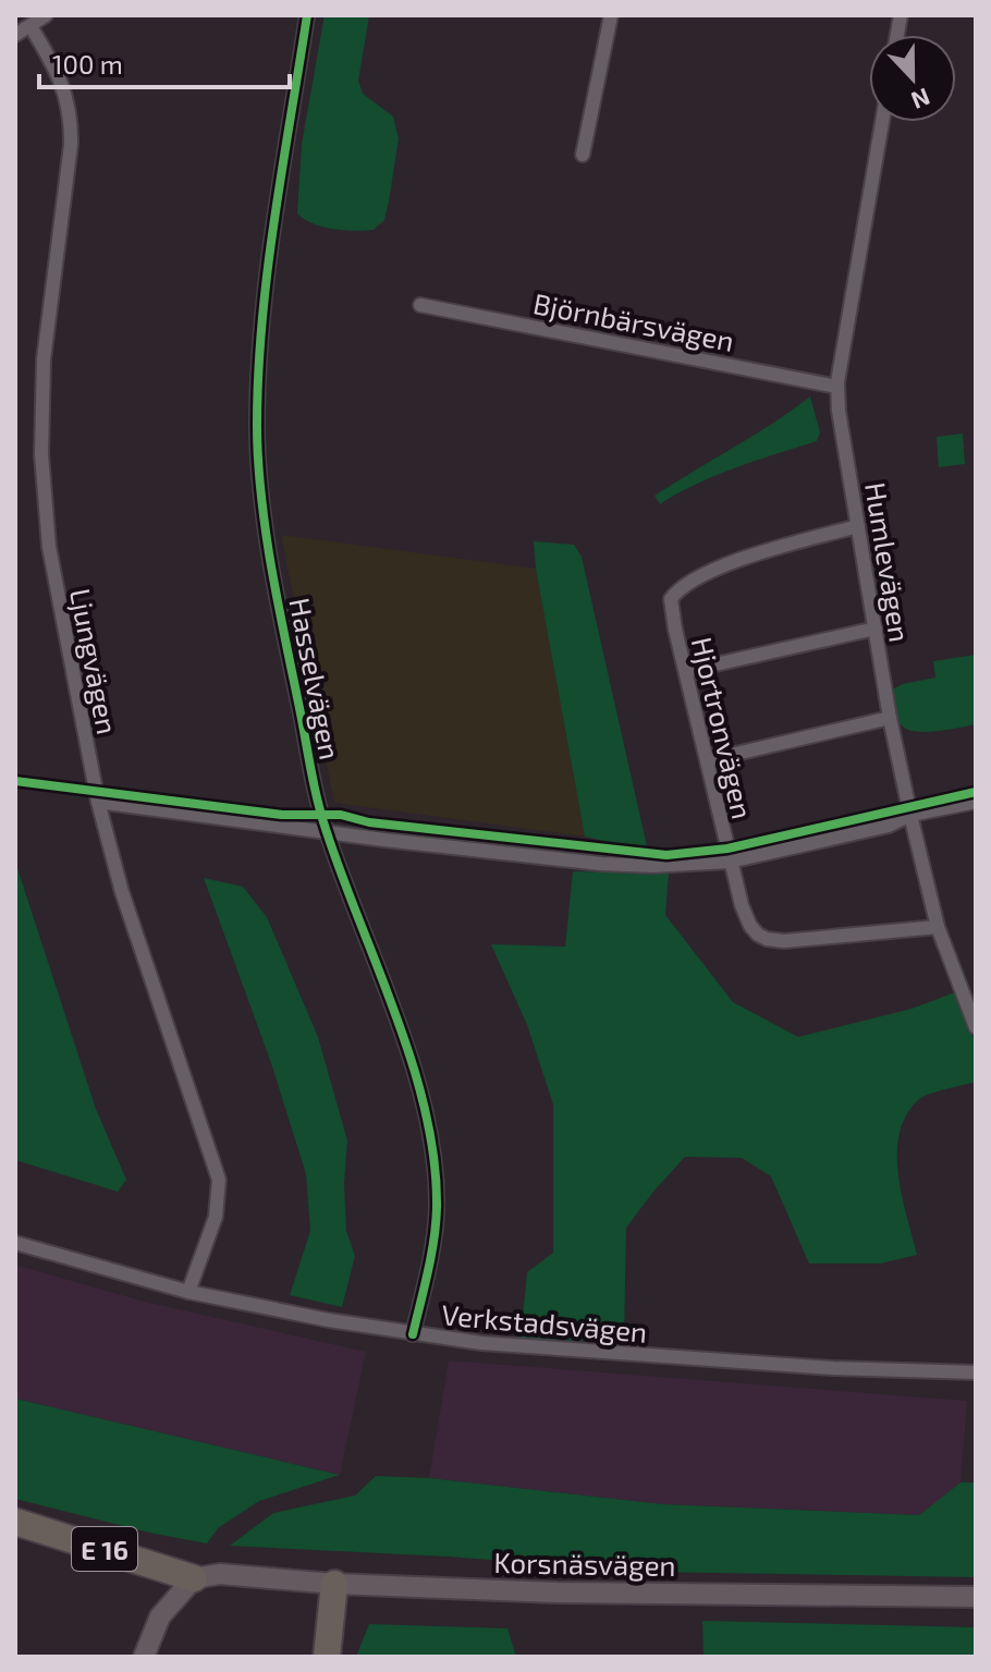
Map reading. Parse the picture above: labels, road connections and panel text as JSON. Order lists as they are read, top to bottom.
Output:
{
  "streets": {
    "highway": ["E 16"],
    "street": [
      "Björnbärsvägen",
      "Humlevägen",
      "Ljungvägen",
      "Hasselvägen",
      "Hjortronvägen",
      "Verkstadsvägen",
      "Korsnäsvägen"
    ]
  },
  "crossings": [
    ["Björnbärsvägen", "Humlevägen"],
    ["Humlevägen", "Hjortronvägen"],
    ["Ljungvägen", "Verkstadsvägen"],
    ["Hasselvägen", "Verkstadsvägen"],
    ["E 16", "Korsnäsvägen"]
  ],
  "scale_bar": "100 m",
  "north": "bottom"
}
